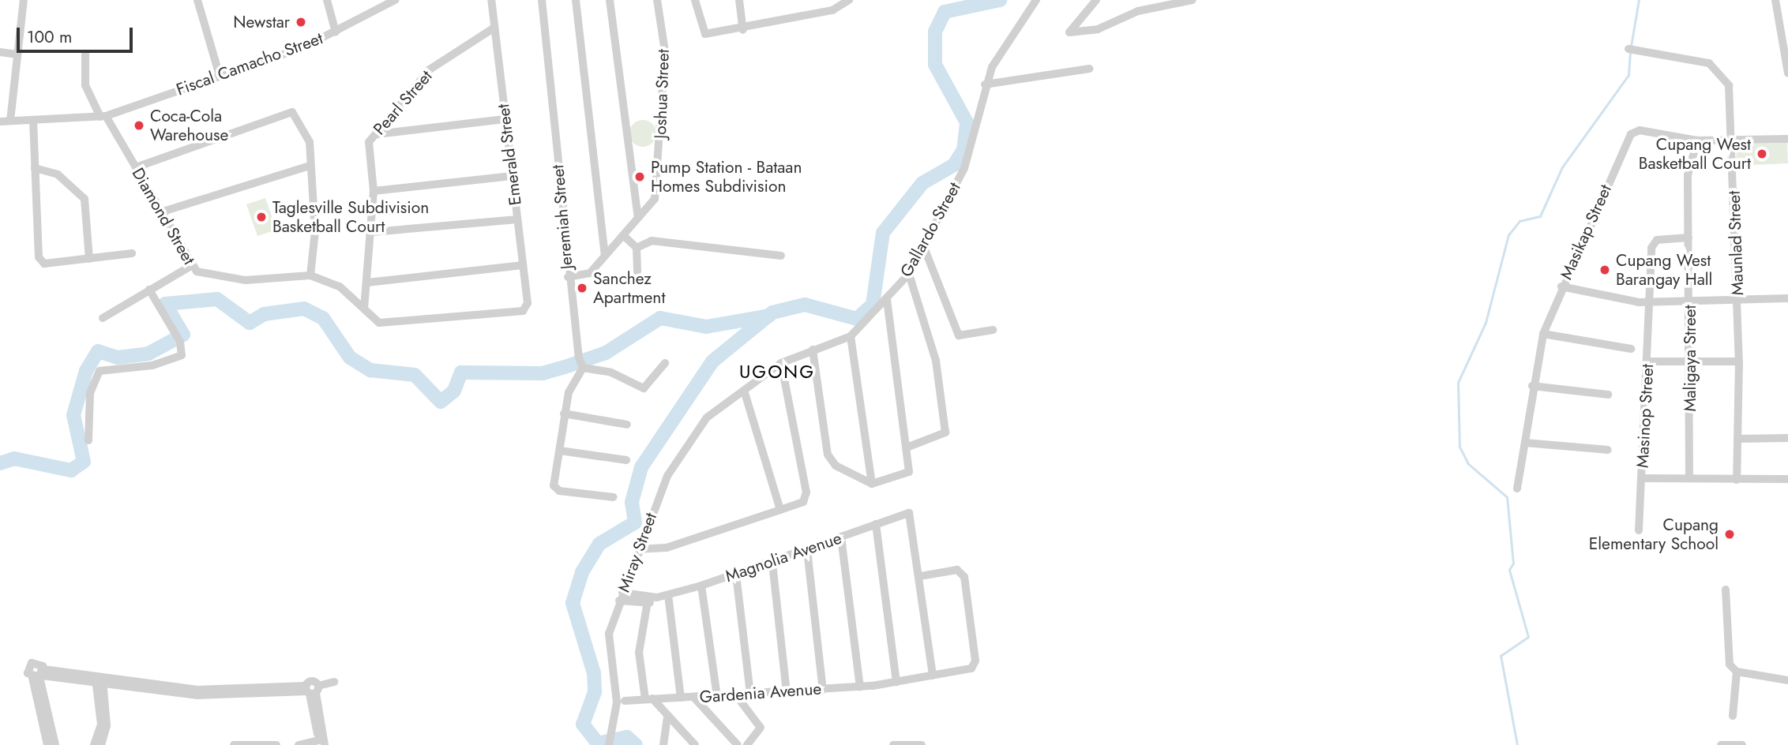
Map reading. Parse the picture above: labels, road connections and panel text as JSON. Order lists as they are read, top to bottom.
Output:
{
  "streets": {
    "street": [
      "Fiscal Camacho Street",
      "Joshua Street",
      "Pearl Street",
      "Emerald Street",
      "Diamond Street",
      "Jeremiah Street",
      "Gallardo Street",
      "Masikap Street",
      "Maunlad Street",
      "Maligaya Street",
      "Masinop Street",
      "Miray Street",
      "Magnolia Avenue",
      "Gardenia Avenue"
    ]
  },
  "crossings": [
    ["Fiscal Camacho Street", "Diamond Street"],
    ["Joshua Street", "Jeremiah Street"],
    ["Pearl Street", "Emerald Street"],
    ["Pearl Street", "Diamond Street"],
    ["Emerald Street", "Diamond Street"],
    ["Gallardo Street", "Miray Street"],
    ["Masikap Street", "Maunlad Street"],
    ["Masikap Street", "Maligaya Street"],
    ["Maunlad Street", "Masinop Street"],
    ["Maligaya Street", "Masinop Street"],
    ["Miray Street", "Magnolia Avenue"],
    ["Magnolia Avenue", "Gardenia Avenue"]
  ],
  "districts": ["UGONG"],
  "places": [
    "Newstar",
    "Coca-Cola Warehouse",
    "Cupang West Basketball Court",
    "Pump Station - Bataan Homes Subdivision",
    "Taglesville Subdivision Basketball Court",
    "Cupang West Barangay Hall",
    "Sanchez Apartment",
    "Cupang Elementary School"
  ],
  "scale_bar": "100 m"
}
